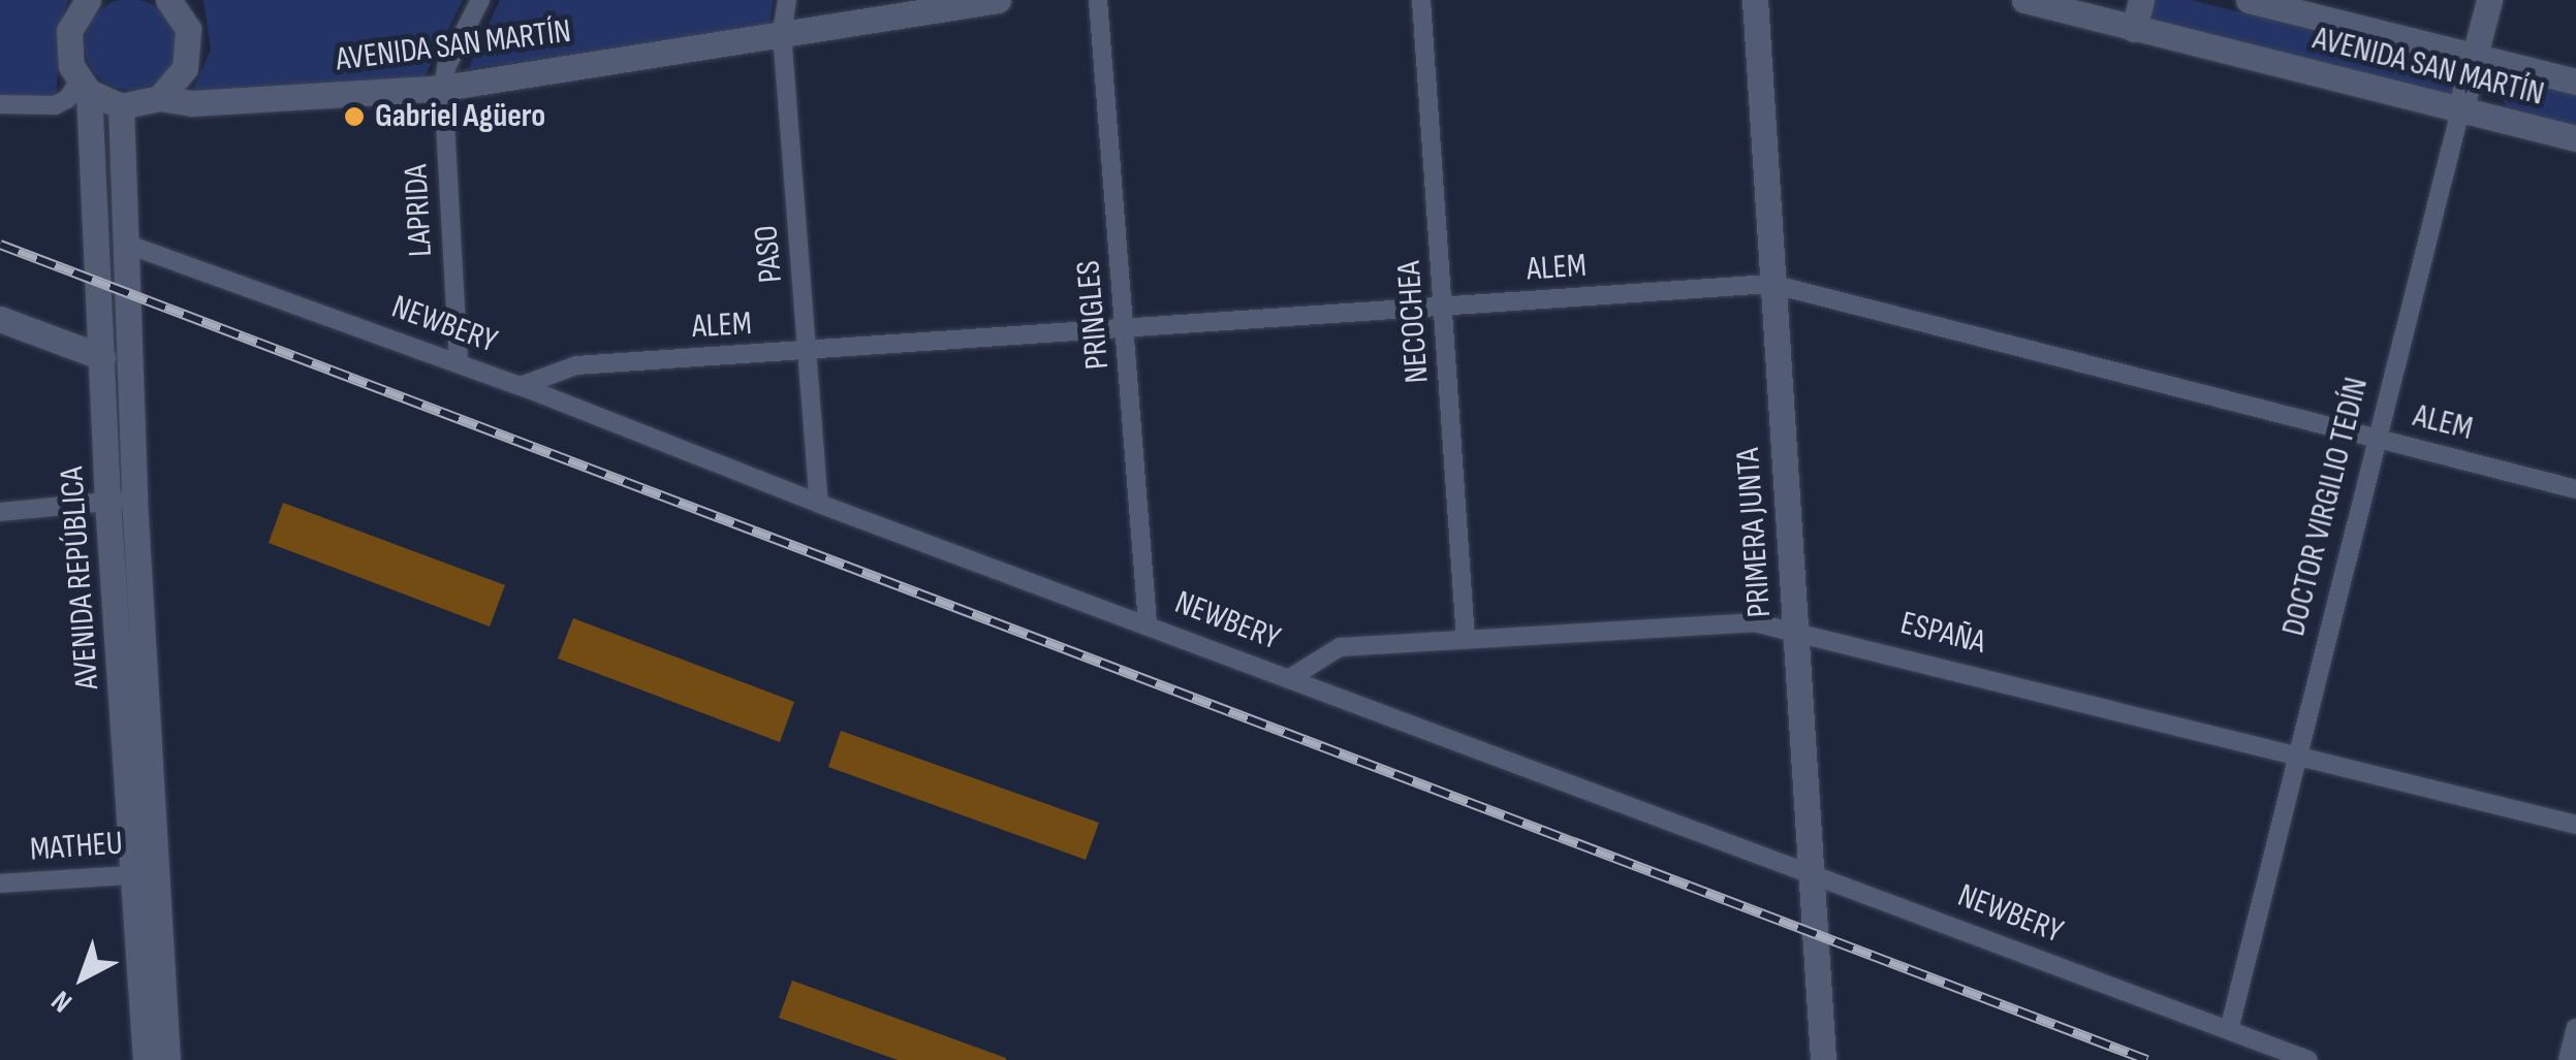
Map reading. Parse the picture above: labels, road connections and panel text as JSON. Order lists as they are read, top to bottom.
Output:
{
  "streets": {
    "main road": [
      "AVENIDA SAN MARTÍN",
      "DOCTOR VIRGILIO TEDÍN",
      "PRIMERA JUNTA",
      "AVENIDA REPÚBLICA"
    ],
    "street": [
      "LAPRIDA",
      "PASO",
      "ALEM",
      "PRINGLES",
      "NECOCHEA",
      "NEWBERY",
      "ESPAÑA",
      "MATHEU"
    ]
  },
  "crossings": [
    ["AVENIDA SAN MARTÍN", "LAPRIDA"],
    ["AVENIDA SAN MARTÍN", "PASO"],
    ["AVENIDA SAN MARTÍN", "DOCTOR VIRGILIO TEDÍN"],
    ["AVENIDA SAN MARTÍN", "AVENIDA REPÚBLICA"],
    ["LAPRIDA", "NEWBERY"],
    ["PASO", "ALEM"],
    ["PASO", "NEWBERY"],
    ["ALEM", "PRINGLES"],
    ["ALEM", "NECOCHEA"],
    ["ALEM", "NEWBERY"],
    ["ALEM", "DOCTOR VIRGILIO TEDÍN"],
    ["ALEM", "PRIMERA JUNTA"],
    ["PRINGLES", "NEWBERY"],
    ["NECOCHEA", "ESPAÑA"],
    ["NEWBERY", "DOCTOR VIRGILIO TEDÍN"],
    ["NEWBERY", "PRIMERA JUNTA"],
    ["NEWBERY", "AVENIDA REPÚBLICA"],
    ["NEWBERY", "ESPAÑA"],
    ["DOCTOR VIRGILIO TEDÍN", "ESPAÑA"],
    ["PRIMERA JUNTA", "ESPAÑA"],
    ["AVENIDA REPÚBLICA", "MATHEU"]
  ],
  "places": ["Gabriel Agüero"],
  "north": "bottom left"
}
